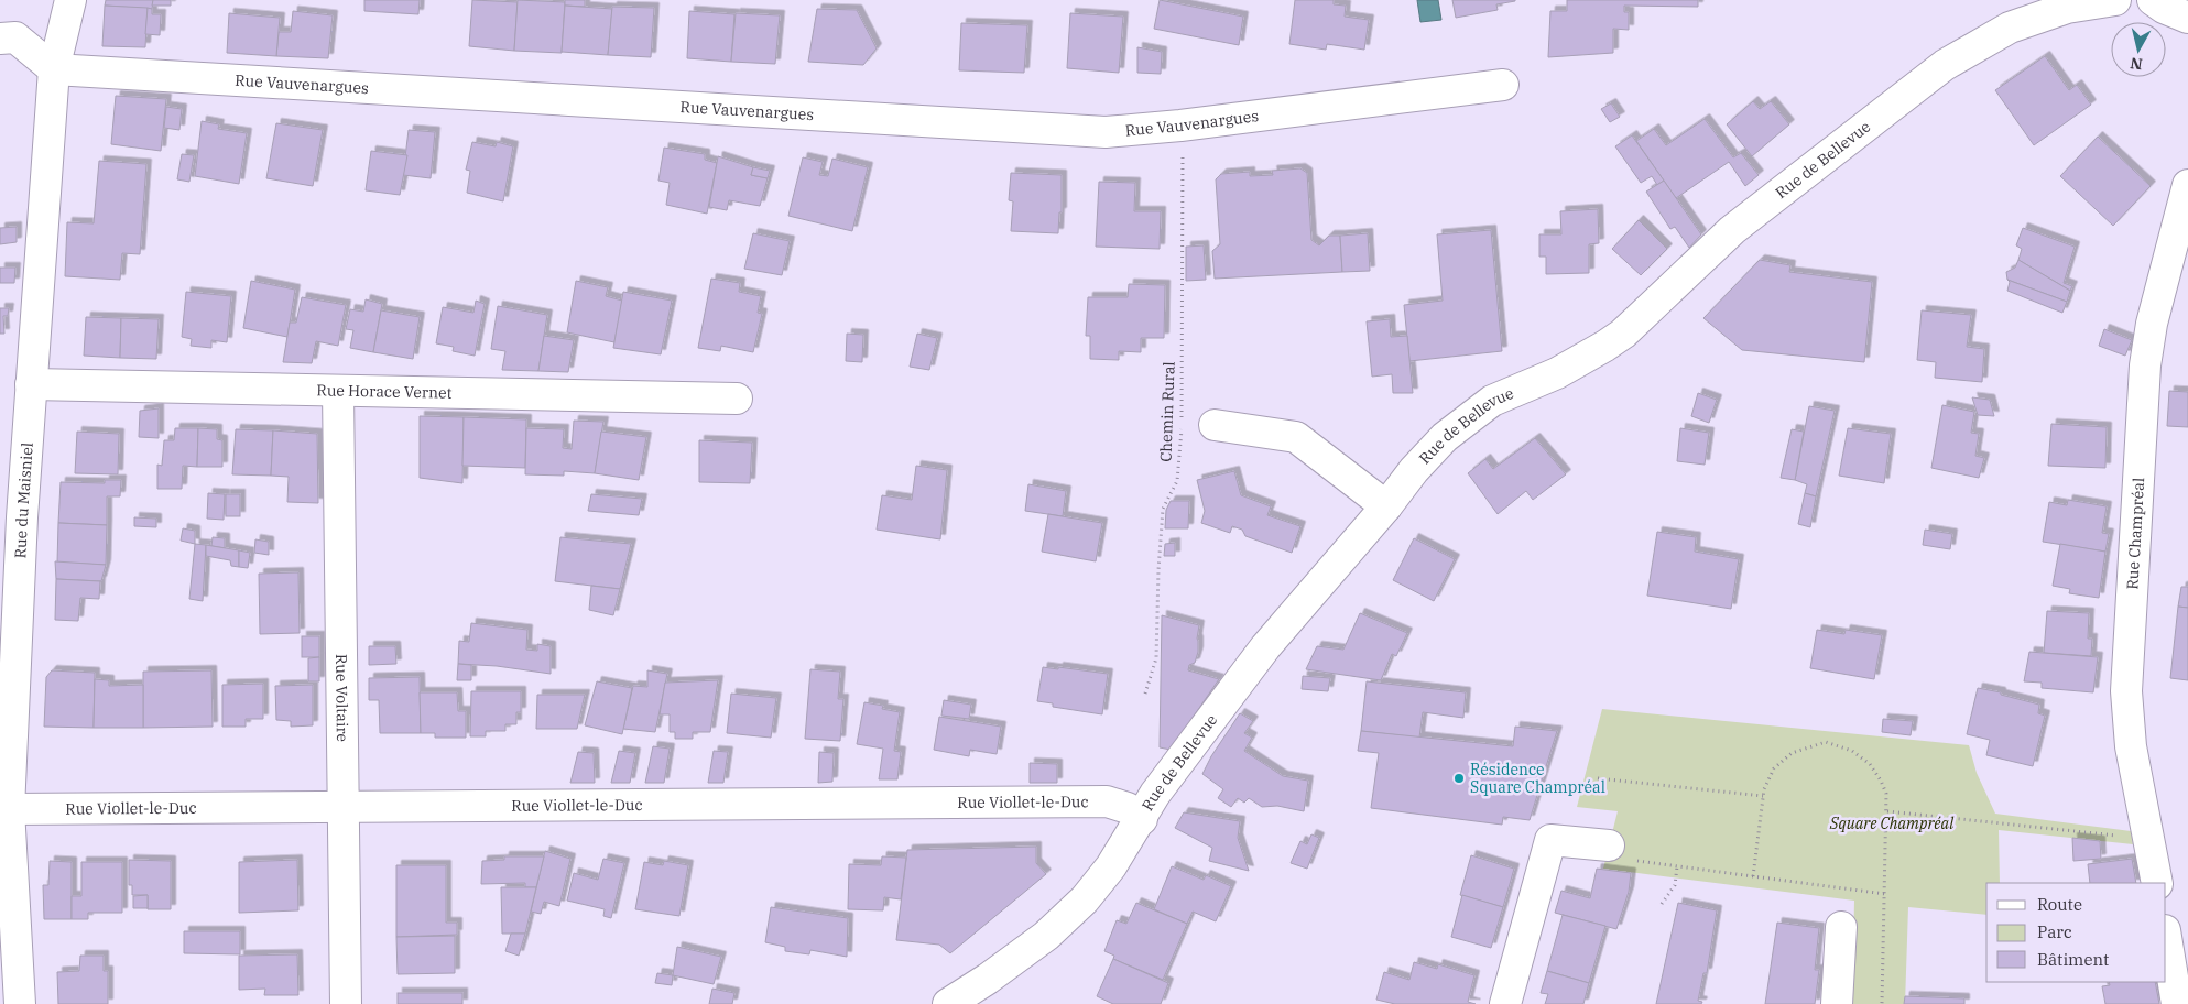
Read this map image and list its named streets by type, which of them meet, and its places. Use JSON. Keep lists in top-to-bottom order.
{
  "streets": {
    "street": [
      "Rue Vauvenargues",
      "Rue de Bellevue",
      "Rue Horace Vernet",
      "Rue du Maisniel",
      "Rue Champréal",
      "Rue Voltaire",
      "Rue Viollet-le-Duc"
    ],
    "path": ["Chemin Rural"]
  },
  "crossings": [
    ["Rue Vauvenargues", "Chemin Rural"],
    ["Rue Vauvenargues", "Rue du Maisniel"],
    ["Rue de Bellevue", "Rue Viollet-le-Duc"],
    ["Rue Horace Vernet", "Rue du Maisniel"],
    ["Rue Horace Vernet", "Rue Voltaire"],
    ["Rue du Maisniel", "Rue Viollet-le-Duc"],
    ["Rue Voltaire", "Rue Viollet-le-Duc"]
  ],
  "parks": ["Square Champréal"],
  "places": ["Résidence Square Champréal"],
  "legend": ["Route", "Parc", "Bâtiment"],
  "north": "bottom"
}
